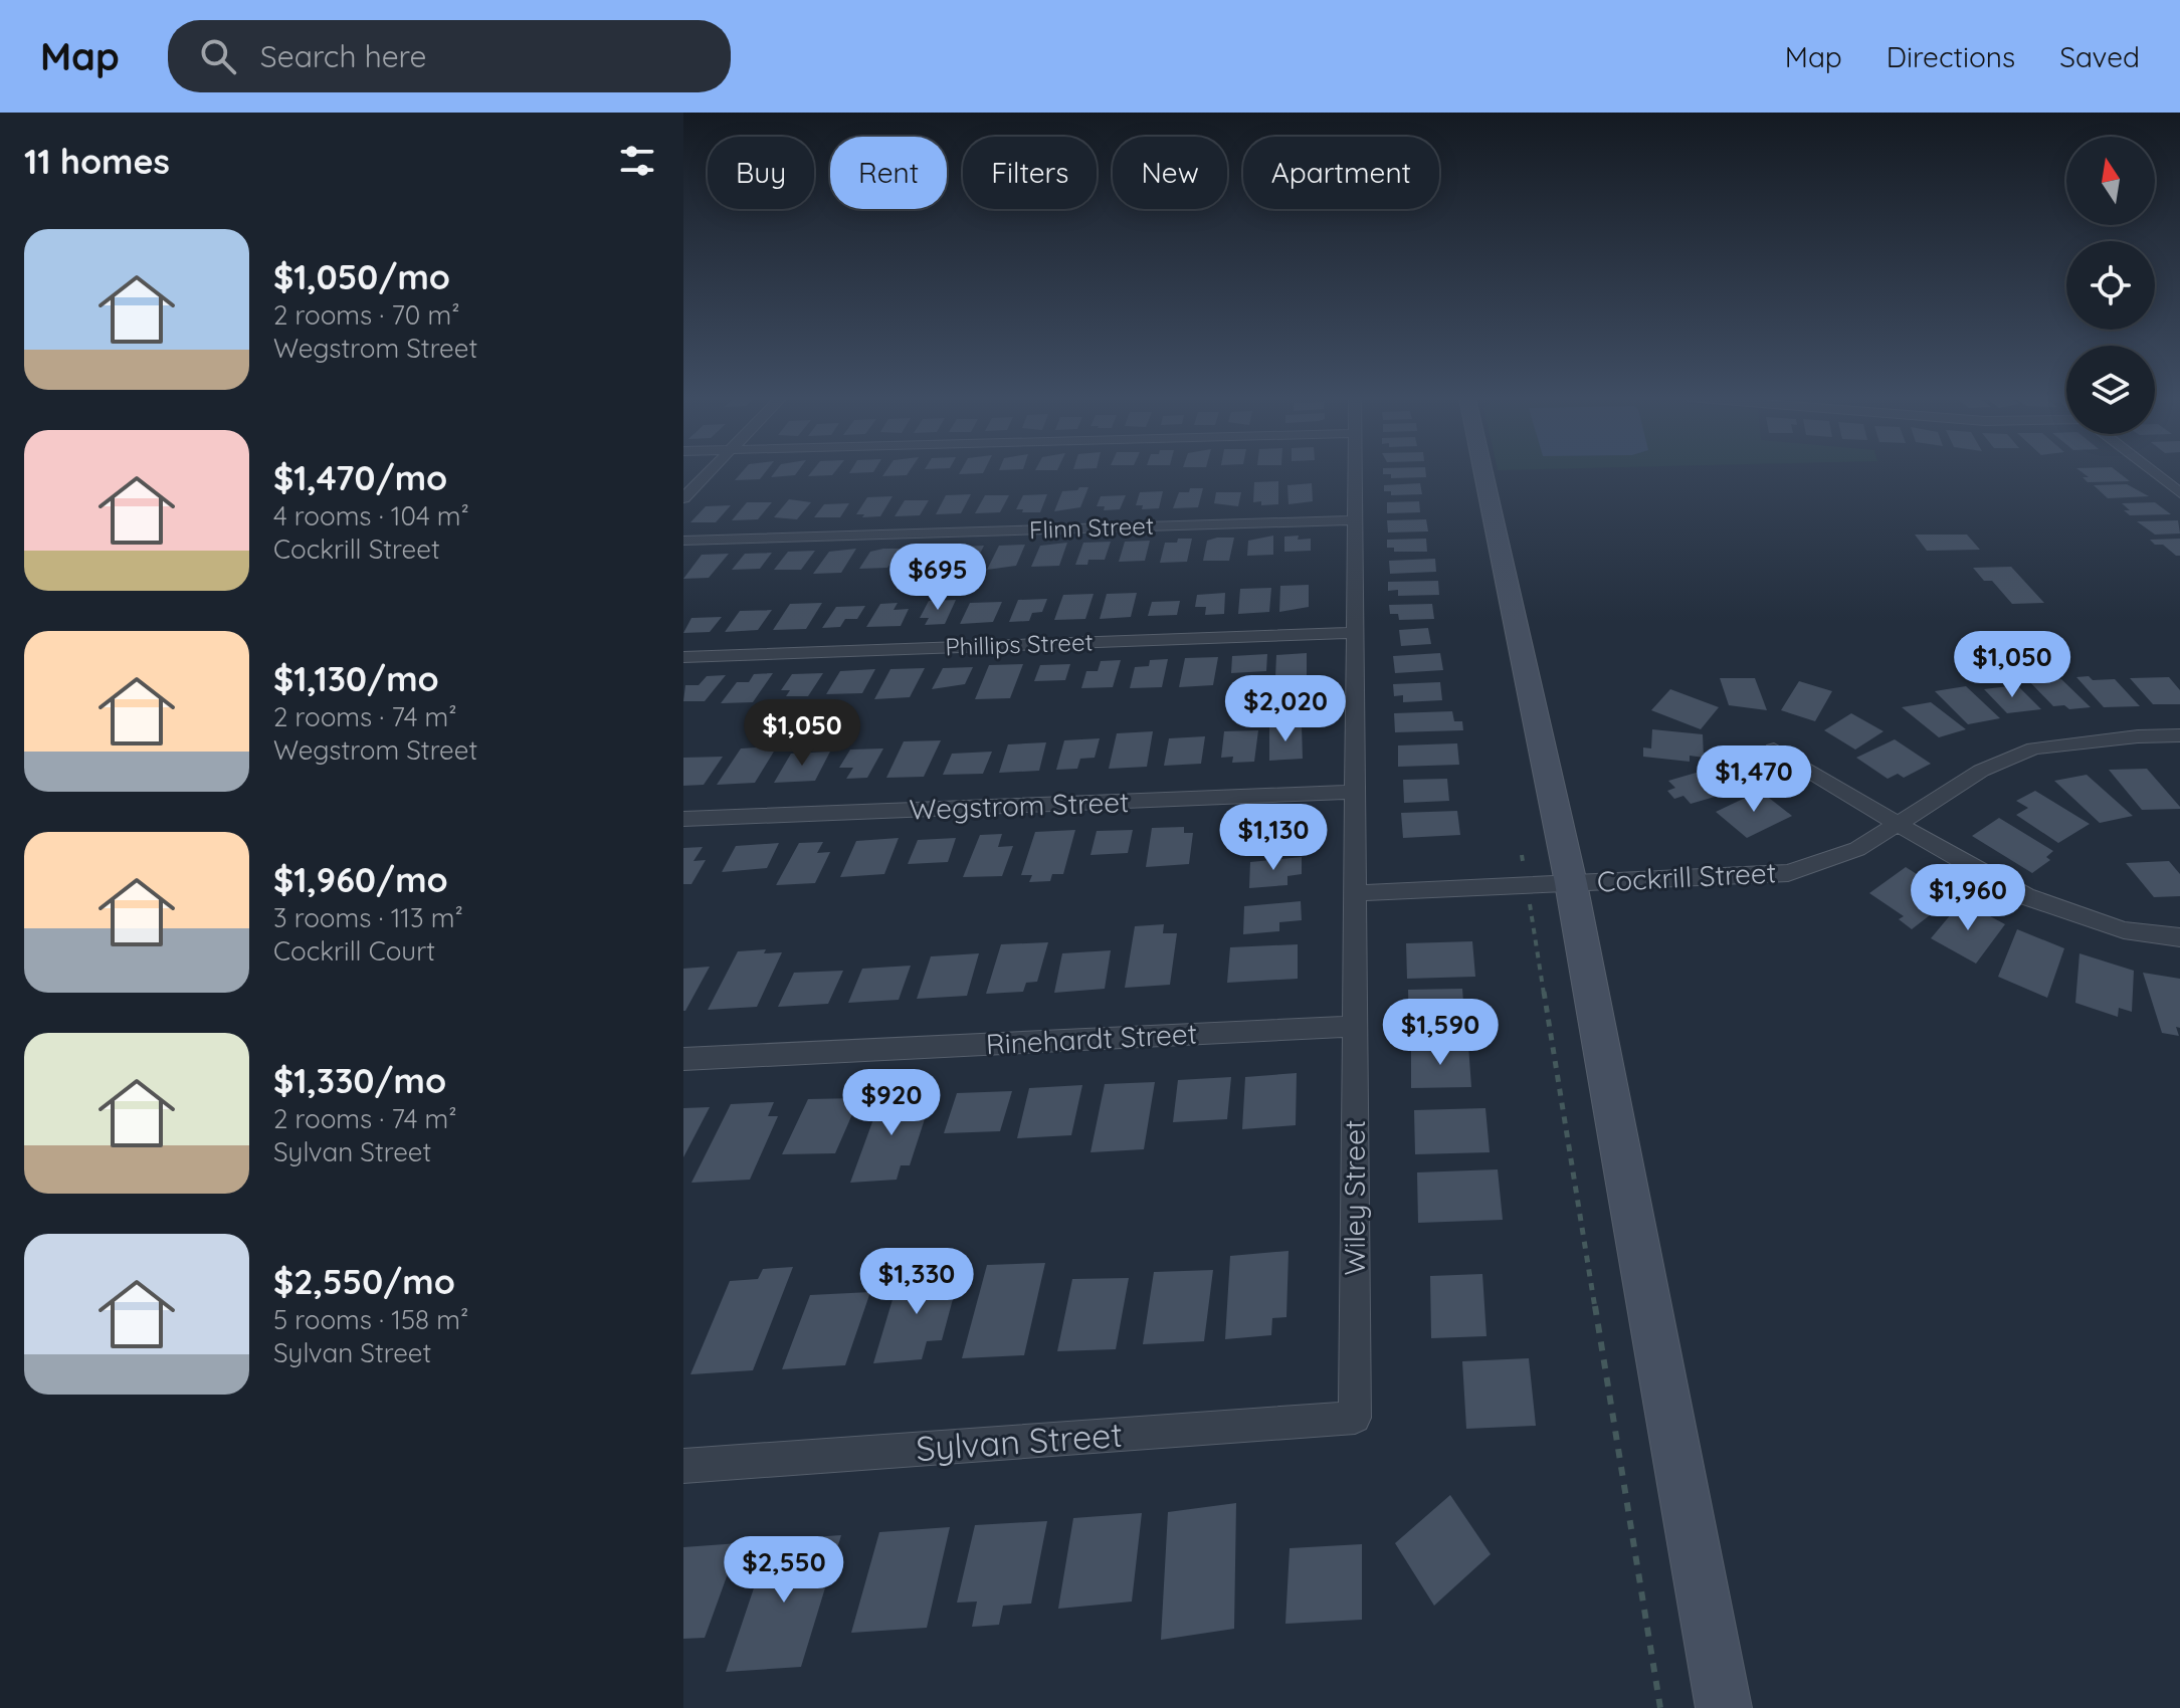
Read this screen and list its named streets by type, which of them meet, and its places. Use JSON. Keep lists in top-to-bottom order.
{
  "streets": {
    "street": [
      "Flinn Street",
      "Phillips Street",
      "Wegstrom Street",
      "Cockrill Street",
      "Rinehardt Street",
      "Wiley Street",
      "Sylvan Street"
    ]
  },
  "crossings": [
    ["Flinn Street", "Wiley Street"],
    ["Phillips Street", "Wiley Street"],
    ["Wegstrom Street", "Wiley Street"],
    ["Cockrill Street", "Wiley Street"],
    ["Rinehardt Street", "Wiley Street"],
    ["Wiley Street", "Sylvan Street"]
  ],
  "north": "top",
  "page": {
    "header": "Map",
    "search": "Search here",
    "nav": ["Map", "Directions", "Saved"],
    "heading": "11 homes",
    "chip": [
      "Buy",
      "Rent",
      "Filters",
      "New",
      "Apartment"
    ],
    "list": [
      {
        "name": "$1,050/mo",
        "note": "2 rooms · 70 m² · Wegstrom Street"
      },
      {
        "name": "$1,470/mo",
        "note": "4 rooms · 104 m² · Cockrill Street"
      },
      {
        "name": "$1,130/mo",
        "note": "2 rooms · 74 m² · Wegstrom Street"
      },
      {
        "name": "$1,960/mo",
        "note": "3 rooms · 113 m² · Cockrill Court"
      },
      {
        "name": "$1,330/mo",
        "note": "2 rooms · 74 m² · Sylvan Street"
      },
      {
        "name": "$2,550/mo",
        "note": "5 rooms · 158 m² · Sylvan Street"
      }
    ],
    "price": [
      "$695",
      "$1,050",
      "$2,020",
      "$1,050",
      "$1,470",
      "$1,130",
      "$1,960",
      "$1,590",
      "$920",
      "$1,330",
      "$2,550"
    ]
  }
}
